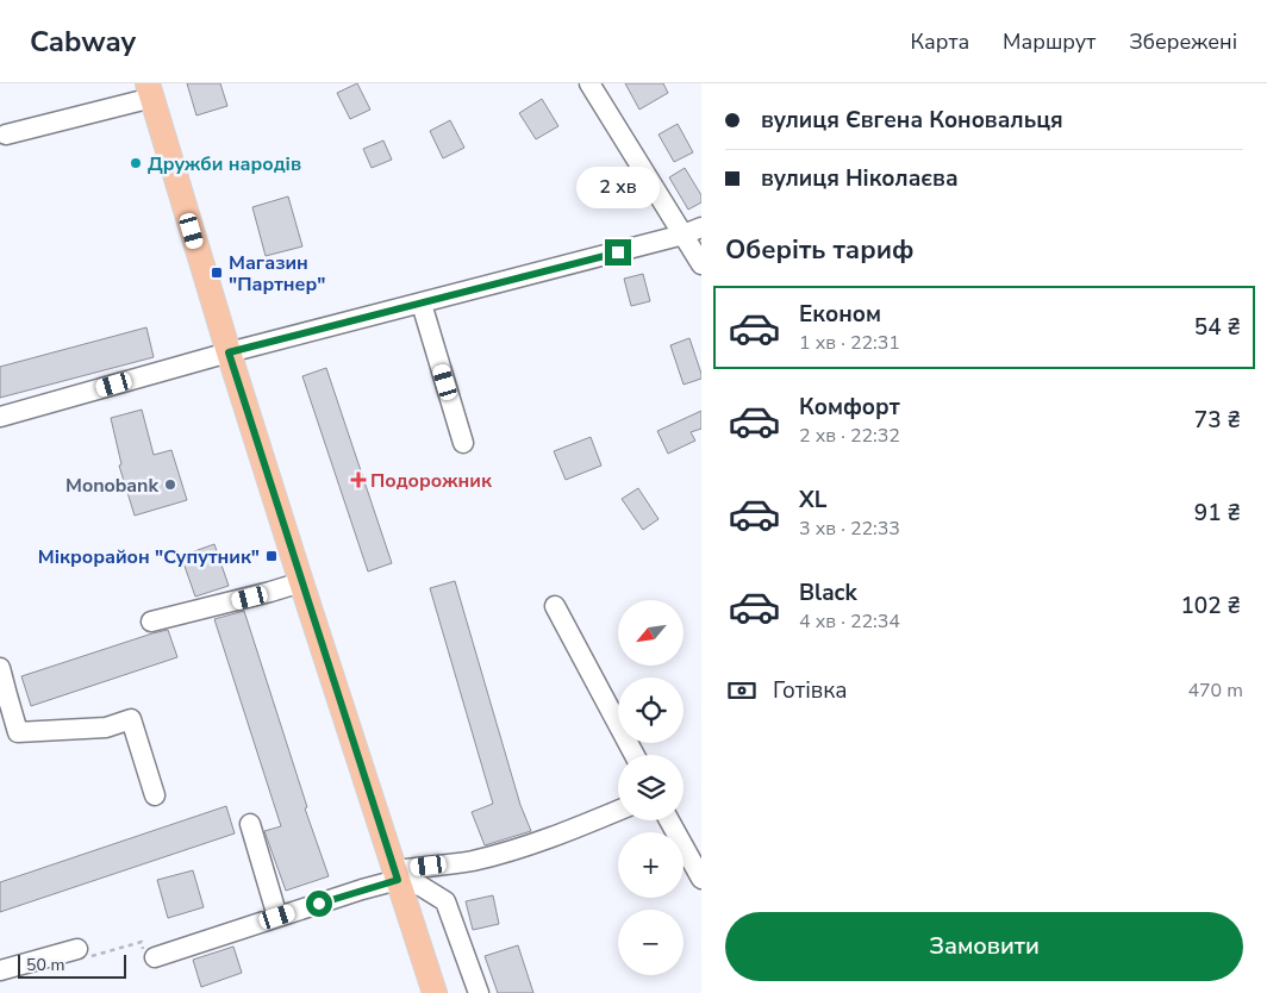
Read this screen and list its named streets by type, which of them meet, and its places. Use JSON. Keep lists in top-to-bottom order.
{
  "places": {
    "other": ["Дружби народів", "Monobank"],
    "transit": ["Магазин \"Партнер\"", "Мікрорайон \"Супутник\""],
    "health": ["Подорожник"]
  },
  "scale_bar": "50 m",
  "north": "bottom left",
  "page": {
    "header": "Cabway",
    "nav": ["Карта", "Маршрут", "Збережені"],
    "banner": ["вулиця Євгена Коновальця", "вулиця Ніколаєва"],
    "bubble": "2 хв",
    "heading": "Оберіть тариф",
    "list": [
      {
        "name": "Економ",
        "note": "1 хв · 22:31",
        "value": "54 ₴"
      },
      {
        "name": "Комфорт",
        "note": "2 хв · 22:32",
        "value": "73 ₴"
      },
      {
        "name": "XL",
        "note": "3 хв · 22:33",
        "value": "91 ₴"
      },
      {
        "name": "Black",
        "note": "4 хв · 22:34",
        "value": "102 ₴"
      }
    ],
    "map_buttons": ["+", "−"],
    "pay": ["Готівка", "470 m"],
    "buttons": "Замовити",
    "scale": "50 m"
  }
}
